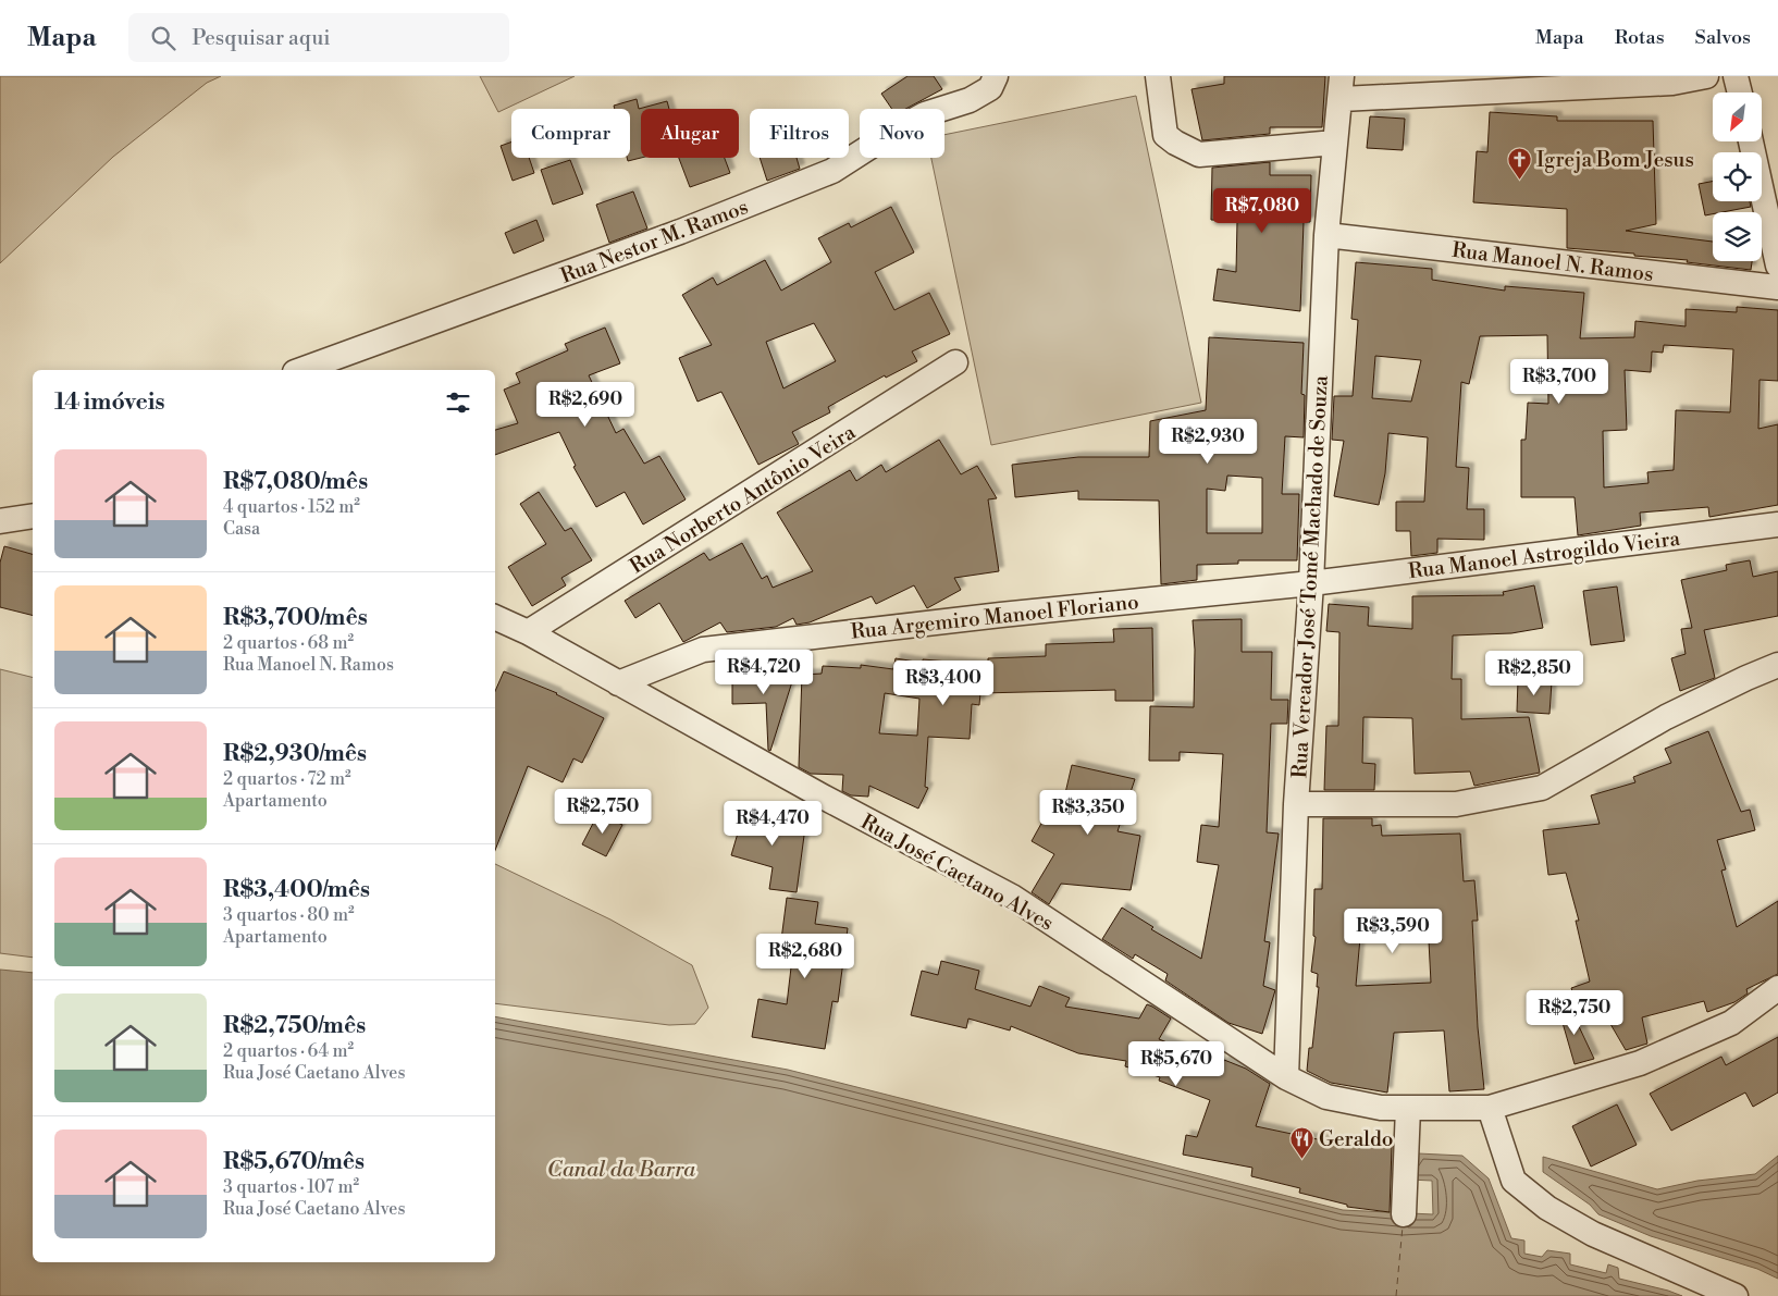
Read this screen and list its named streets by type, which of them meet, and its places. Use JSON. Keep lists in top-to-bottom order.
{
  "streets": {
    "street": [
      "Rua Nestor M. Ramos",
      "Rua Manoel N. Ramos",
      "Rua Norberto Antônio Veira",
      "Rua Manoel Astrogildo Vieira",
      "Rua Vereador José Tomé Machado de Souza",
      "Rua Argemiro Manoel Floriano",
      "Rua José Caetano Alves"
    ]
  },
  "crossings": [
    ["Rua Manoel N. Ramos", "Rua Vereador José Tomé Machado de Souza"],
    ["Rua Norberto Antônio Veira", "Rua José Caetano Alves"],
    ["Rua Manoel Astrogildo Vieira", "Rua Vereador José Tomé Machado de Souza"],
    ["Rua Manoel Astrogildo Vieira", "Rua Argemiro Manoel Floriano"],
    ["Rua Vereador José Tomé Machado de Souza", "Rua Argemiro Manoel Floriano"],
    ["Rua Vereador José Tomé Machado de Souza", "Rua José Caetano Alves"],
    ["Rua Argemiro Manoel Floriano", "Rua José Caetano Alves"]
  ],
  "water": ["Canal da Barra"],
  "places": {
    "church": ["Igreja Bom Jesus"],
    "restaurant": ["Geraldo"]
  },
  "north": "bottom left",
  "page": {
    "header": "Mapa",
    "search": "Pesquisar aqui",
    "nav": ["Mapa", "Rotas", "Salvos"],
    "chip": [
      "Comprar",
      "Alugar",
      "Filtros",
      "Novo"
    ],
    "price": [
      "R$7,080",
      "R$3,700",
      "R$2,690",
      "R$2,930",
      "R$4,720",
      "R$2,850",
      "R$3,400",
      "R$2,750",
      "R$3,350",
      "R$4,470",
      "R$3,590",
      "R$2,680",
      "R$2,750",
      "R$5,670"
    ],
    "heading": "14 imóveis",
    "list": [
      {
        "name": "R$7,080/mês",
        "note": "4 quartos · 152 m² · Casa"
      },
      {
        "name": "R$3,700/mês",
        "note": "2 quartos · 68 m² · Rua Manoel N. Ramos"
      },
      {
        "name": "R$2,930/mês",
        "note": "2 quartos · 72 m² · Apartamento"
      },
      {
        "name": "R$3,400/mês",
        "note": "3 quartos · 80 m² · Apartamento"
      },
      {
        "name": "R$2,750/mês",
        "note": "2 quartos · 64 m² · Rua José Caetano Alves"
      },
      {
        "name": "R$5,670/mês",
        "note": "3 quartos · 107 m² · Rua José Caetano Alves"
      }
    ]
  }
}
